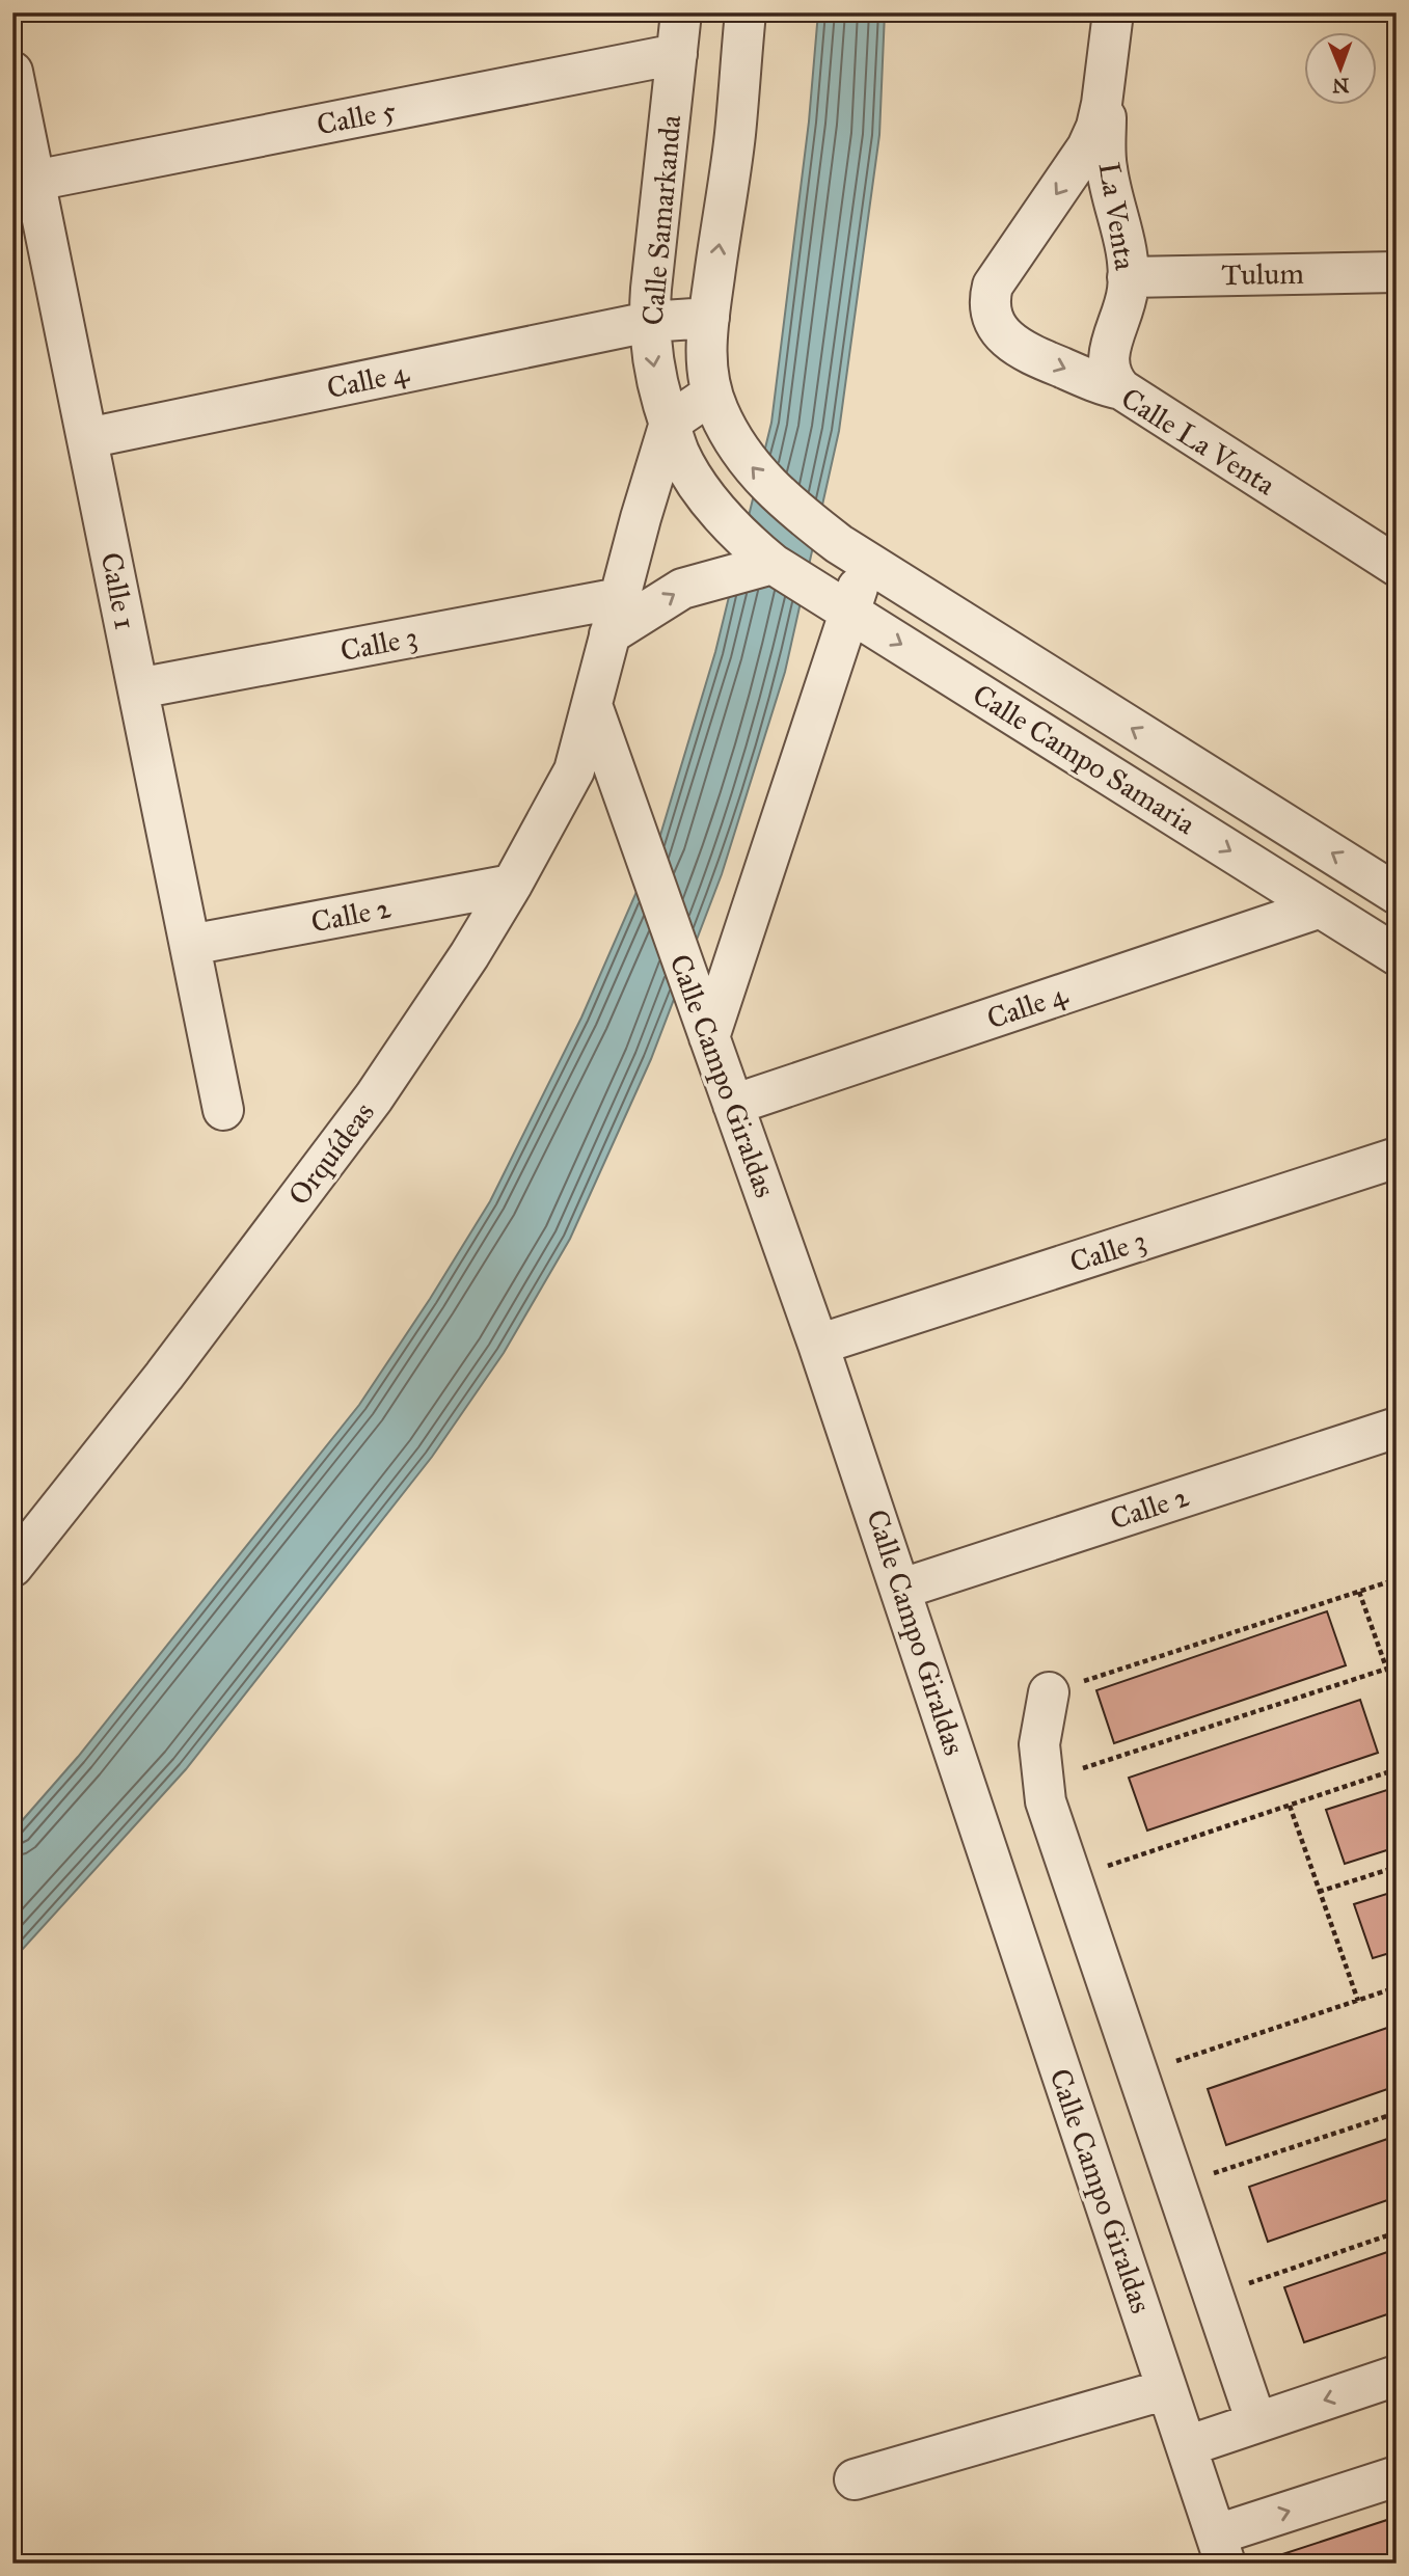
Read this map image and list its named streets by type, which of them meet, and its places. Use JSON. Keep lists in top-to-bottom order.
{
  "streets": {
    "street": [
      "Calle 5",
      "La Venta",
      "Calle Samarkanda",
      "Tulum",
      "Calle 4",
      "Calle La Venta",
      "Calle 1",
      "Calle 3",
      "Calle Campo Samaria",
      "Calle 2",
      "Calle Campo Giraldas",
      "Orquídeas"
    ]
  },
  "crossings": [
    ["Calle 5", "Calle Samarkanda"],
    ["Calle 5", "Calle 1"],
    ["La Venta", "Tulum"],
    ["La Venta", "Calle La Venta"],
    ["Calle Samarkanda", "Calle 4"],
    ["Calle Samarkanda", "Calle Campo Samaria"],
    ["Calle Samarkanda", "Orquídeas"],
    ["Calle 4", "Calle 1"],
    ["Calle 4", "Calle Campo Samaria"],
    ["Calle 4", "Calle Campo Giraldas"],
    ["Calle 1", "Calle 3"],
    ["Calle 1", "Calle 2"],
    ["Calle 3", "Calle Campo Giraldas"],
    ["Calle 3", "Orquídeas"],
    ["Calle 2", "Calle Campo Giraldas"],
    ["Calle 2", "Orquídeas"],
    ["Calle Campo Giraldas", "Orquídeas"]
  ],
  "north": "bottom"
}
